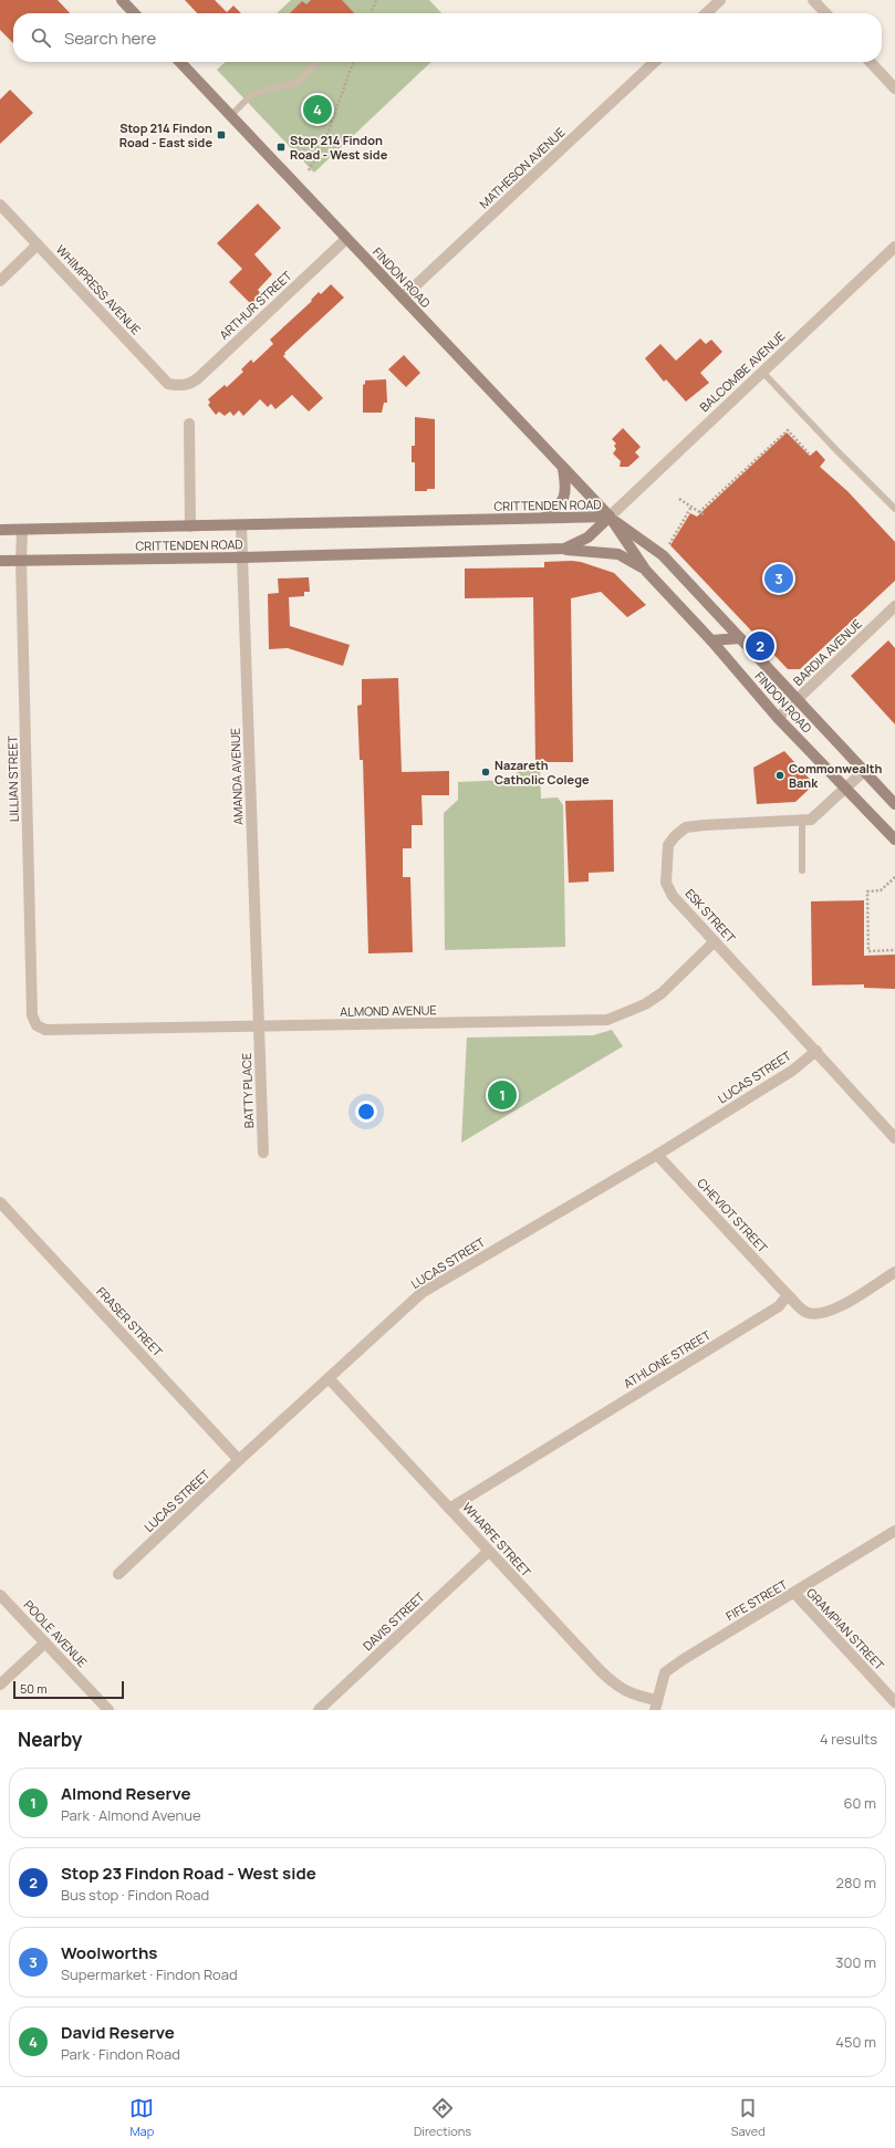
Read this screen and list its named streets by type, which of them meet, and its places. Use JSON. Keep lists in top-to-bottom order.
{
  "streets": {
    "main road": ["FINDON ROAD", "CRITTENDEN ROAD"],
    "street": [
      "MATHESON AVENUE",
      "WHIMPRESS AVENUE",
      "ARTHUR STREET",
      "BALCOMBE AVENUE",
      "BARDIA AVENUE",
      "AMANDA AVENUE",
      "LILLIAN STREET",
      "ESK STREET",
      "ALMOND AVENUE",
      "LUCAS STREET",
      "BATTY PLACE",
      "CHEVIOT STREET",
      "FRASER STREET",
      "ATHLONE STREET",
      "WHARFE STREET",
      "FIFE STREET",
      "DAVIS STREET",
      "GRAMPIAN STREET",
      "POOLE AVENUE"
    ]
  },
  "crossings": [
    ["MATHESON AVENUE", "FINDON ROAD"],
    ["FINDON ROAD", "ARTHUR STREET"],
    ["FINDON ROAD", "BALCOMBE AVENUE"],
    ["FINDON ROAD", "CRITTENDEN ROAD"],
    ["FINDON ROAD", "BARDIA AVENUE"],
    ["FINDON ROAD", "ESK STREET"],
    ["WHIMPRESS AVENUE", "ARTHUR STREET"],
    ["BALCOMBE AVENUE", "CRITTENDEN ROAD"],
    ["CRITTENDEN ROAD", "AMANDA AVENUE"],
    ["CRITTENDEN ROAD", "LILLIAN STREET"],
    ["AMANDA AVENUE", "ALMOND AVENUE"],
    ["AMANDA AVENUE", "BATTY PLACE"],
    ["LILLIAN STREET", "ALMOND AVENUE"],
    ["ESK STREET", "ALMOND AVENUE"],
    ["ESK STREET", "LUCAS STREET"],
    ["ALMOND AVENUE", "BATTY PLACE"],
    ["LUCAS STREET", "CHEVIOT STREET"],
    ["LUCAS STREET", "FRASER STREET"],
    ["LUCAS STREET", "WHARFE STREET"],
    ["CHEVIOT STREET", "ATHLONE STREET"],
    ["ATHLONE STREET", "WHARFE STREET"],
    ["WHARFE STREET", "FIFE STREET"],
    ["WHARFE STREET", "DAVIS STREET"],
    ["FIFE STREET", "GRAMPIAN STREET"]
  ],
  "places": {
    "transit": ["Stop 214 Findon Road - East side", "Stop 214 Findon Road - West side"],
    "other": ["Nazareth Catholic Colege", "Commonwealth Bank"]
  },
  "scale_bar": "50 m",
  "page": {
    "search": "Search here",
    "pins": [
      "4",
      "3",
      "2",
      "1"
    ],
    "scale": "50 m",
    "heading": ["Nearby", "4 results"],
    "list": [
      {
        "mark": "1",
        "name": "Almond Reserve",
        "note": "Park · Almond Avenue",
        "value": "60 m"
      },
      {
        "mark": "2",
        "name": "Stop 23 Findon Road - West side",
        "note": "Bus stop · Findon Road",
        "value": "280 m"
      },
      {
        "mark": "3",
        "name": "Woolworths",
        "note": "Supermarket · Findon Road",
        "value": "300 m"
      },
      {
        "mark": "4",
        "name": "David Reserve",
        "note": "Park · Findon Road",
        "value": "450 m"
      }
    ],
    "nav": ["Map", "Directions", "Saved"]
  }
}
